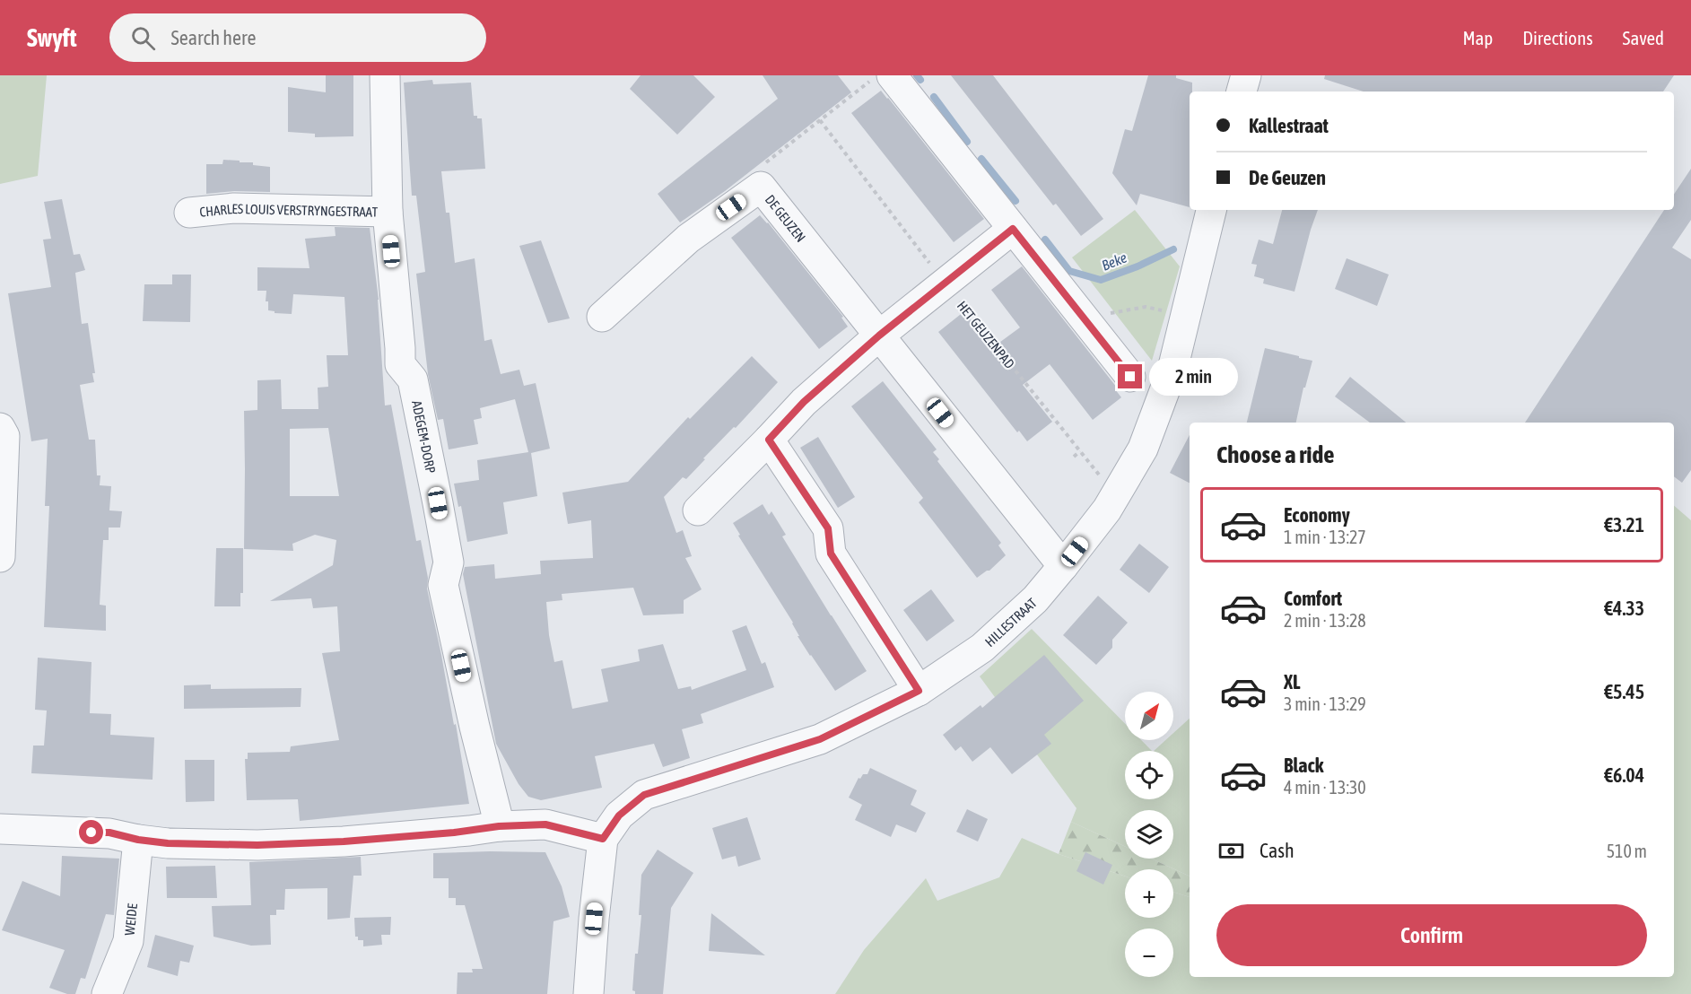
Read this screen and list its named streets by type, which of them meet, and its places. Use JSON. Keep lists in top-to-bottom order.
{
  "streets": {
    "street": [
      "CHARLES LOUIS VERSTRYNGESTRAAT",
      "DE GEUZEN",
      "ADEGEM-DORP",
      "HILLESTRAAT",
      "WEIDE"
    ],
    "path": ["HET GEUZENPAD"]
  },
  "crossings": [
    ["CHARLES LOUIS VERSTRYNGESTRAAT", "ADEGEM-DORP"],
    ["DE GEUZEN", "HILLESTRAAT"],
    ["HET GEUZENPAD", "HILLESTRAAT"]
  ],
  "water": ["Beke"],
  "north": "top right",
  "page": {
    "header": "Swyft",
    "search": "Search here",
    "nav": ["Map", "Directions", "Saved"],
    "banner": ["Kallestraat", "De Geuzen"],
    "bubble": "2 min",
    "heading": "Choose a ride",
    "list": [
      {
        "name": "Economy",
        "note": "1 min · 13:27",
        "value": "€3.21"
      },
      {
        "name": "Comfort",
        "note": "2 min · 13:28",
        "value": "€4.33"
      },
      {
        "name": "XL",
        "note": "3 min · 13:29",
        "value": "€5.45"
      },
      {
        "name": "Black",
        "note": "4 min · 13:30",
        "value": "€6.04"
      }
    ],
    "map_buttons": ["+", "−"],
    "pay": ["Cash", "510 m"],
    "buttons": "Confirm"
  }
}
